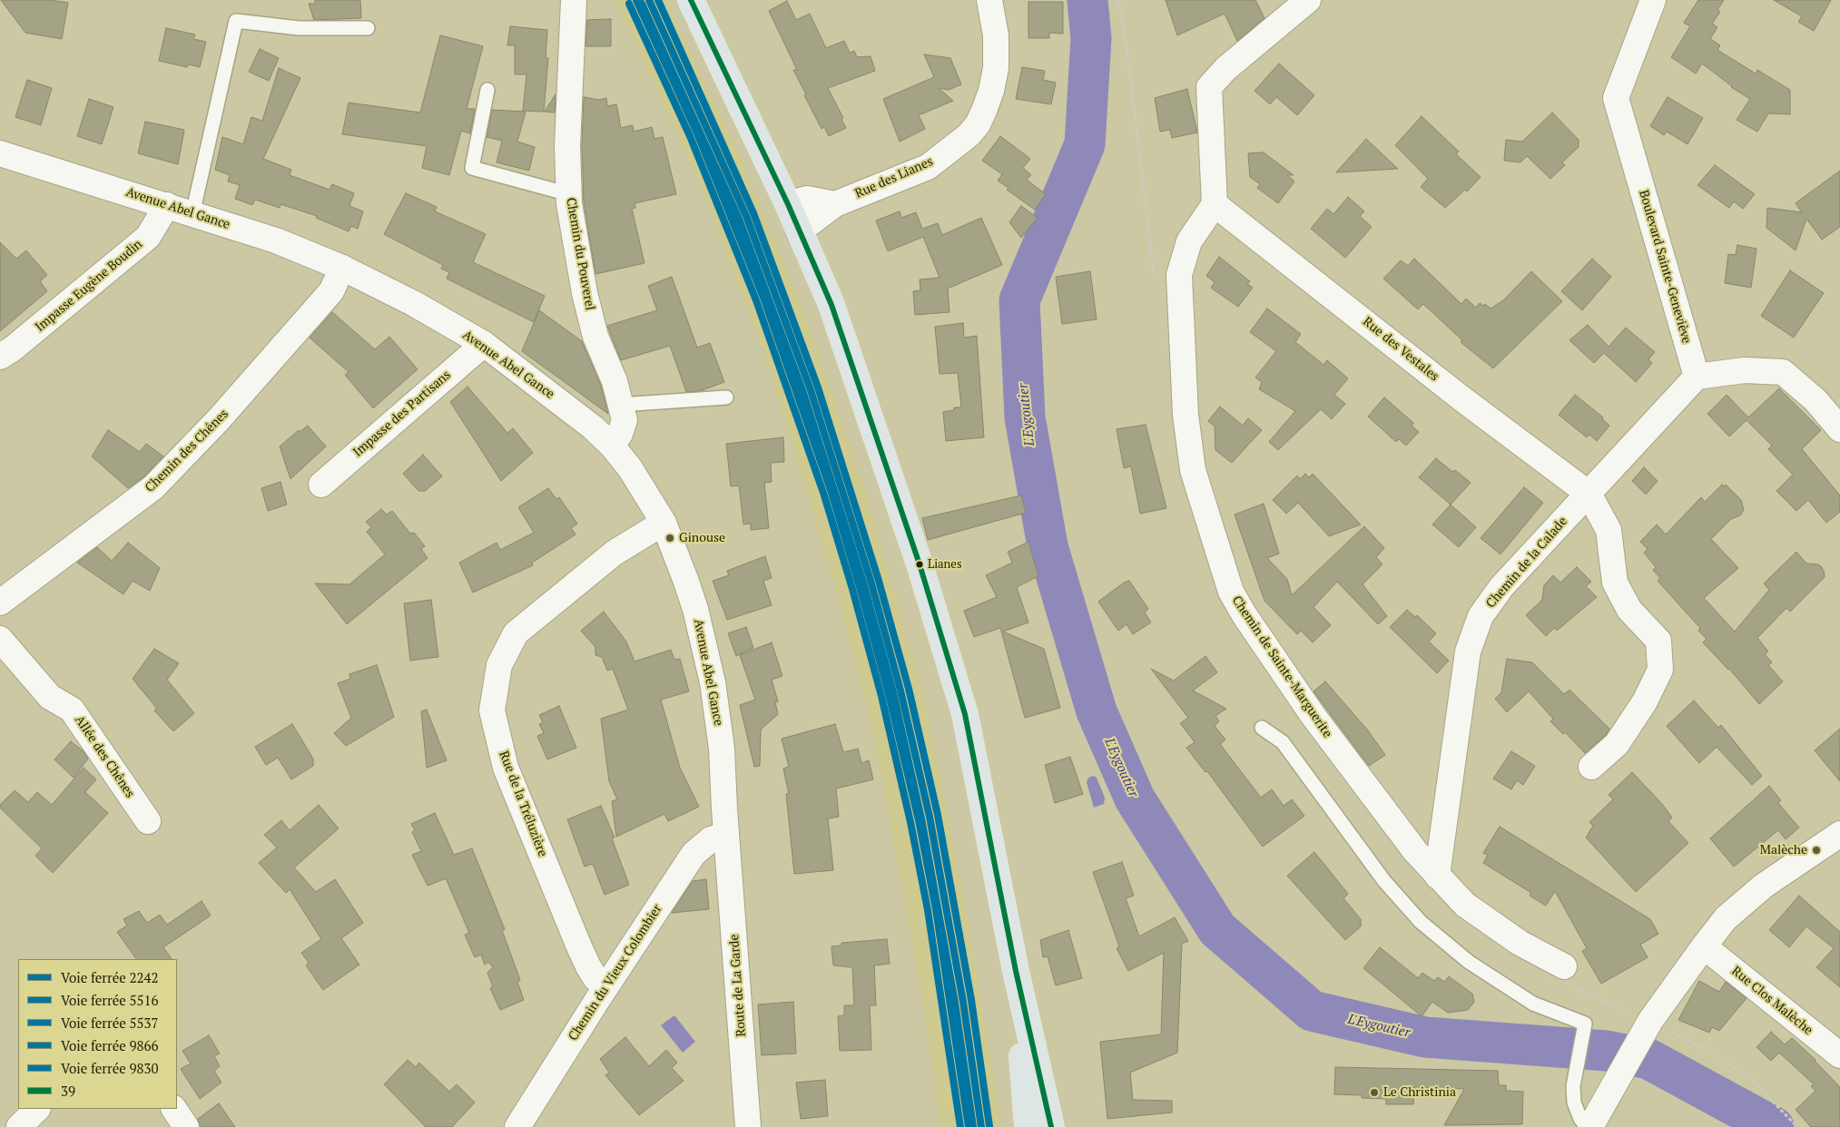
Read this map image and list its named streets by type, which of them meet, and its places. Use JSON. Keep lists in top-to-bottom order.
{
  "streets": {
    "street": [
      "Rue des Lianes",
      "Avenue Abel Gance",
      "Chemin du Pouverel",
      "Boulevard Sainte-Geneviève",
      "Impasse Eugène Boudin",
      "Rue des Vestales",
      "Impasse des Partisans",
      "Chemin des Chênes",
      "Chemin de la Calade",
      "Chemin de Sainte-Marguerite",
      "Allée des Chênes",
      "Rue de la Tréluzière",
      "Chemin du Vieux Colombier",
      "Route de La Garde",
      "Rue Clos Malèche"
    ]
  },
  "crossings": [
    ["Avenue Abel Gance", "Chemin du Pouverel"],
    ["Avenue Abel Gance", "Impasse Eugène Boudin"],
    ["Avenue Abel Gance", "Impasse des Partisans"],
    ["Avenue Abel Gance", "Chemin des Chênes"],
    ["Avenue Abel Gance", "Rue de la Tréluzière"],
    ["Avenue Abel Gance", "Chemin du Vieux Colombier"],
    ["Avenue Abel Gance", "Route de La Garde"],
    ["Boulevard Sainte-Geneviève", "Chemin de la Calade"],
    ["Rue des Vestales", "Chemin de la Calade"],
    ["Rue des Vestales", "Chemin de Sainte-Marguerite"],
    ["Chemin de la Calade", "Chemin de Sainte-Marguerite"],
    ["Rue de la Tréluzière", "Chemin du Vieux Colombier"],
    ["Chemin du Vieux Colombier", "Route de La Garde"]
  ],
  "water": ["L'Eygoutier"],
  "places": [
    "Ginouse",
    "Lianes",
    "Malèche",
    "Le Christinia"
  ],
  "lines": [
    "rail line 2242",
    "rail line 5537",
    "rail line 9866",
    "transit line 39",
    "rail line 5516",
    "rail line 9830"
  ],
  "legend": [
    "Voie ferrée 2242",
    "Voie ferrée 5516",
    "Voie ferrée 5537",
    "Voie ferrée 9866",
    "Voie ferrée 9830",
    "39"
  ]
}
